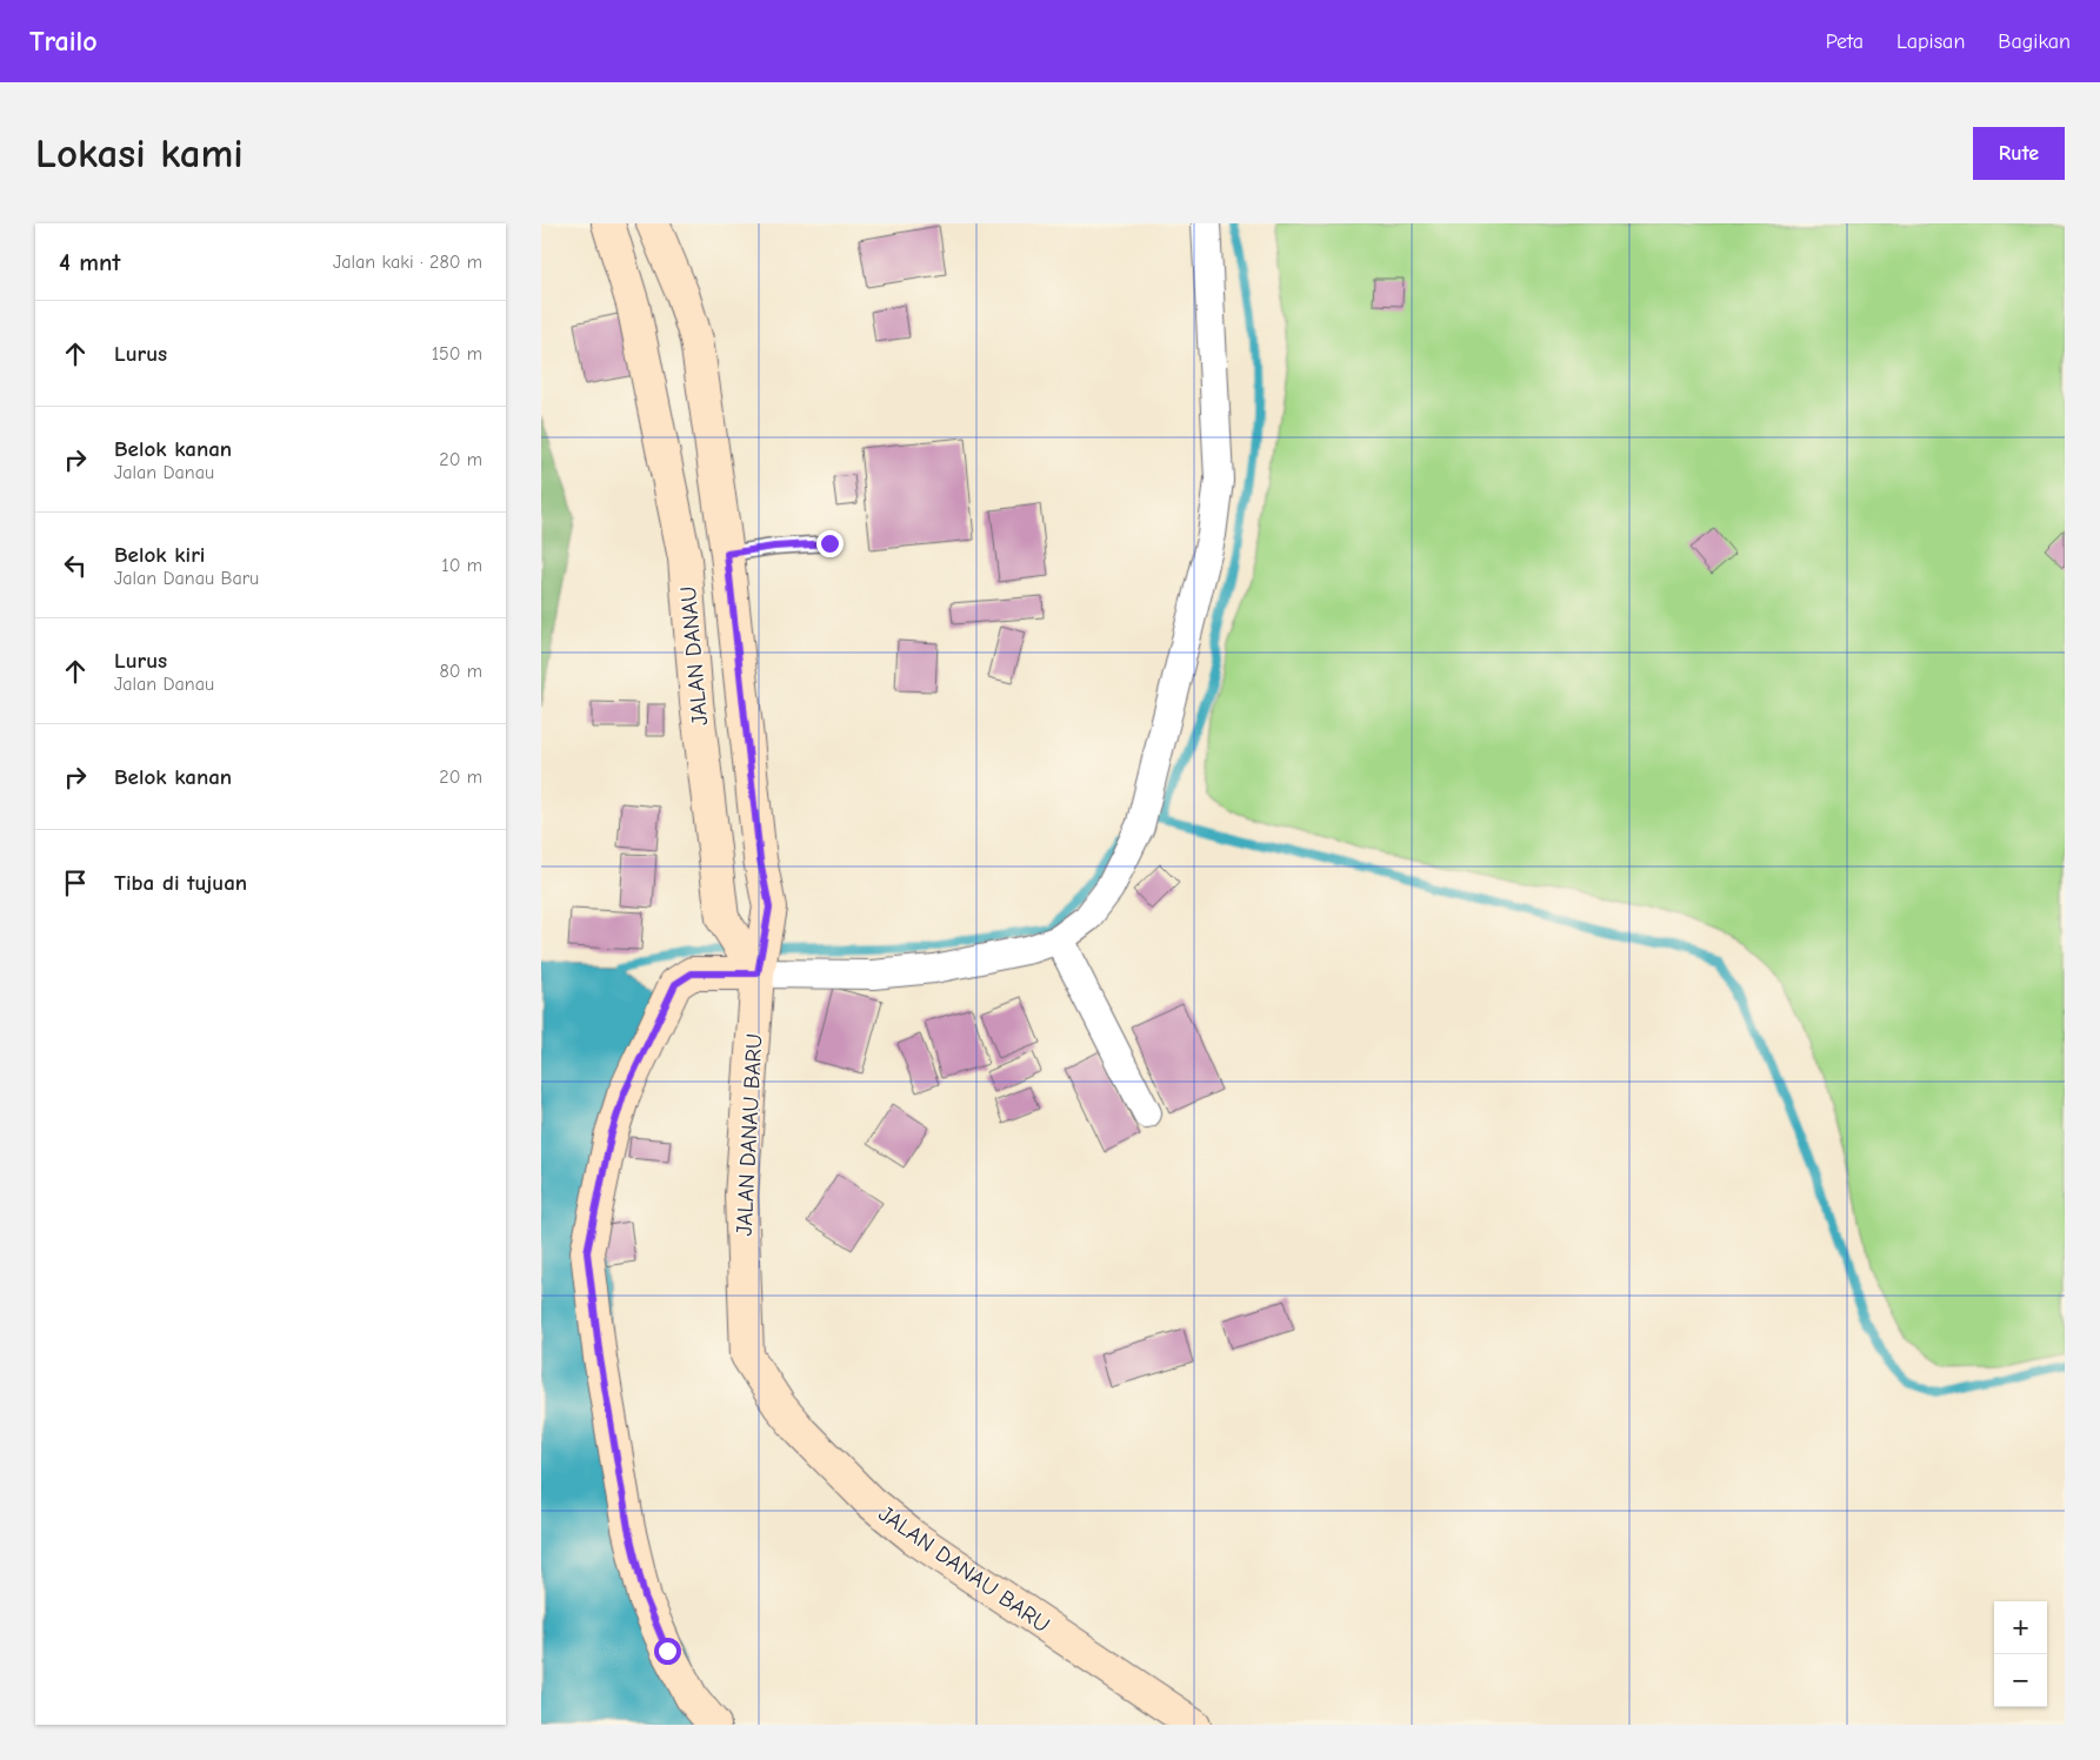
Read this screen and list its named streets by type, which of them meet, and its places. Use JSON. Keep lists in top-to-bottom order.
{
  "streets": {
    "street": ["JALAN DANAU", "JALAN DANAU BARU"]
  },
  "crossings": [
    ["JALAN DANAU", "JALAN DANAU BARU"]
  ],
  "page": {
    "header": "Trailo",
    "nav": ["Peta", "Lapisan", "Bagikan"],
    "buttons": "Rute",
    "title": "Lokasi kami",
    "heading": ["4 mnt", "Jalan kaki · 280 m"],
    "list": [
      ["Lurus", "150 m"],
      ["Belok kanan", "Jalan Danau", "20 m"],
      ["Belok kiri", "Jalan Danau Baru", "10 m"],
      ["Lurus", "Jalan Danau", "80 m"],
      ["Belok kanan", "20 m"],
      "Tiba di tujuan"
    ],
    "map_buttons": ["+", "−"]
  }
}
